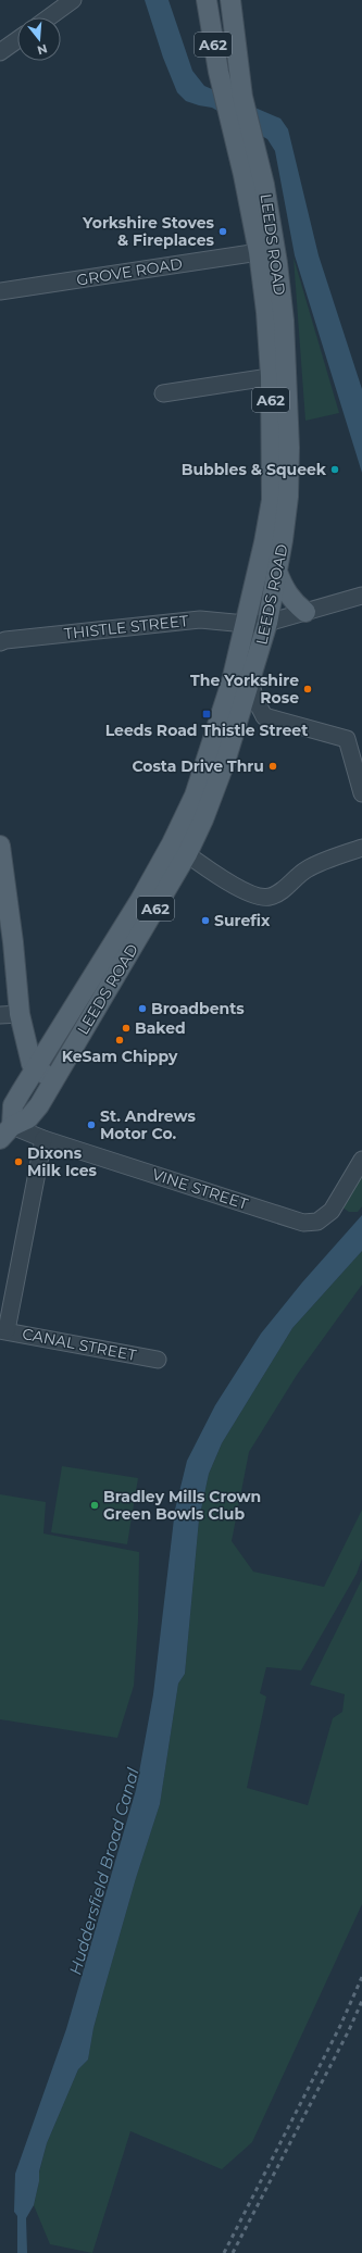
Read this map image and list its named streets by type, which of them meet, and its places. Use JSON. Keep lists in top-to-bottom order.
{
  "streets": {
    "main road": ["A62", "LEEDS ROAD"],
    "street": [
      "GROVE ROAD",
      "THISTLE STREET",
      "VINE STREET",
      "CANAL STREET"
    ]
  },
  "crossings": [
    ["LEEDS ROAD", "GROVE ROAD"],
    ["LEEDS ROAD", "THISTLE STREET"],
    ["LEEDS ROAD", "VINE STREET"]
  ],
  "water": ["Huddersfield Broad Canal"],
  "places": {
    "other": [
      "Yorkshire Stoves & Fireplaces",
      "Bubbles & Squeek",
      "The Yorkshire Rose",
      "Costa Drive Thru",
      "Surefix",
      "Broadbents",
      "Baked",
      "KeSam Chippy",
      "St. Andrews Motor Co.",
      "Dixons Milk Ices",
      "Bradley Mills Crown Green Bowls Club"
    ],
    "transit": ["Leeds Road Thistle Street"]
  },
  "north": "bottom"
}
